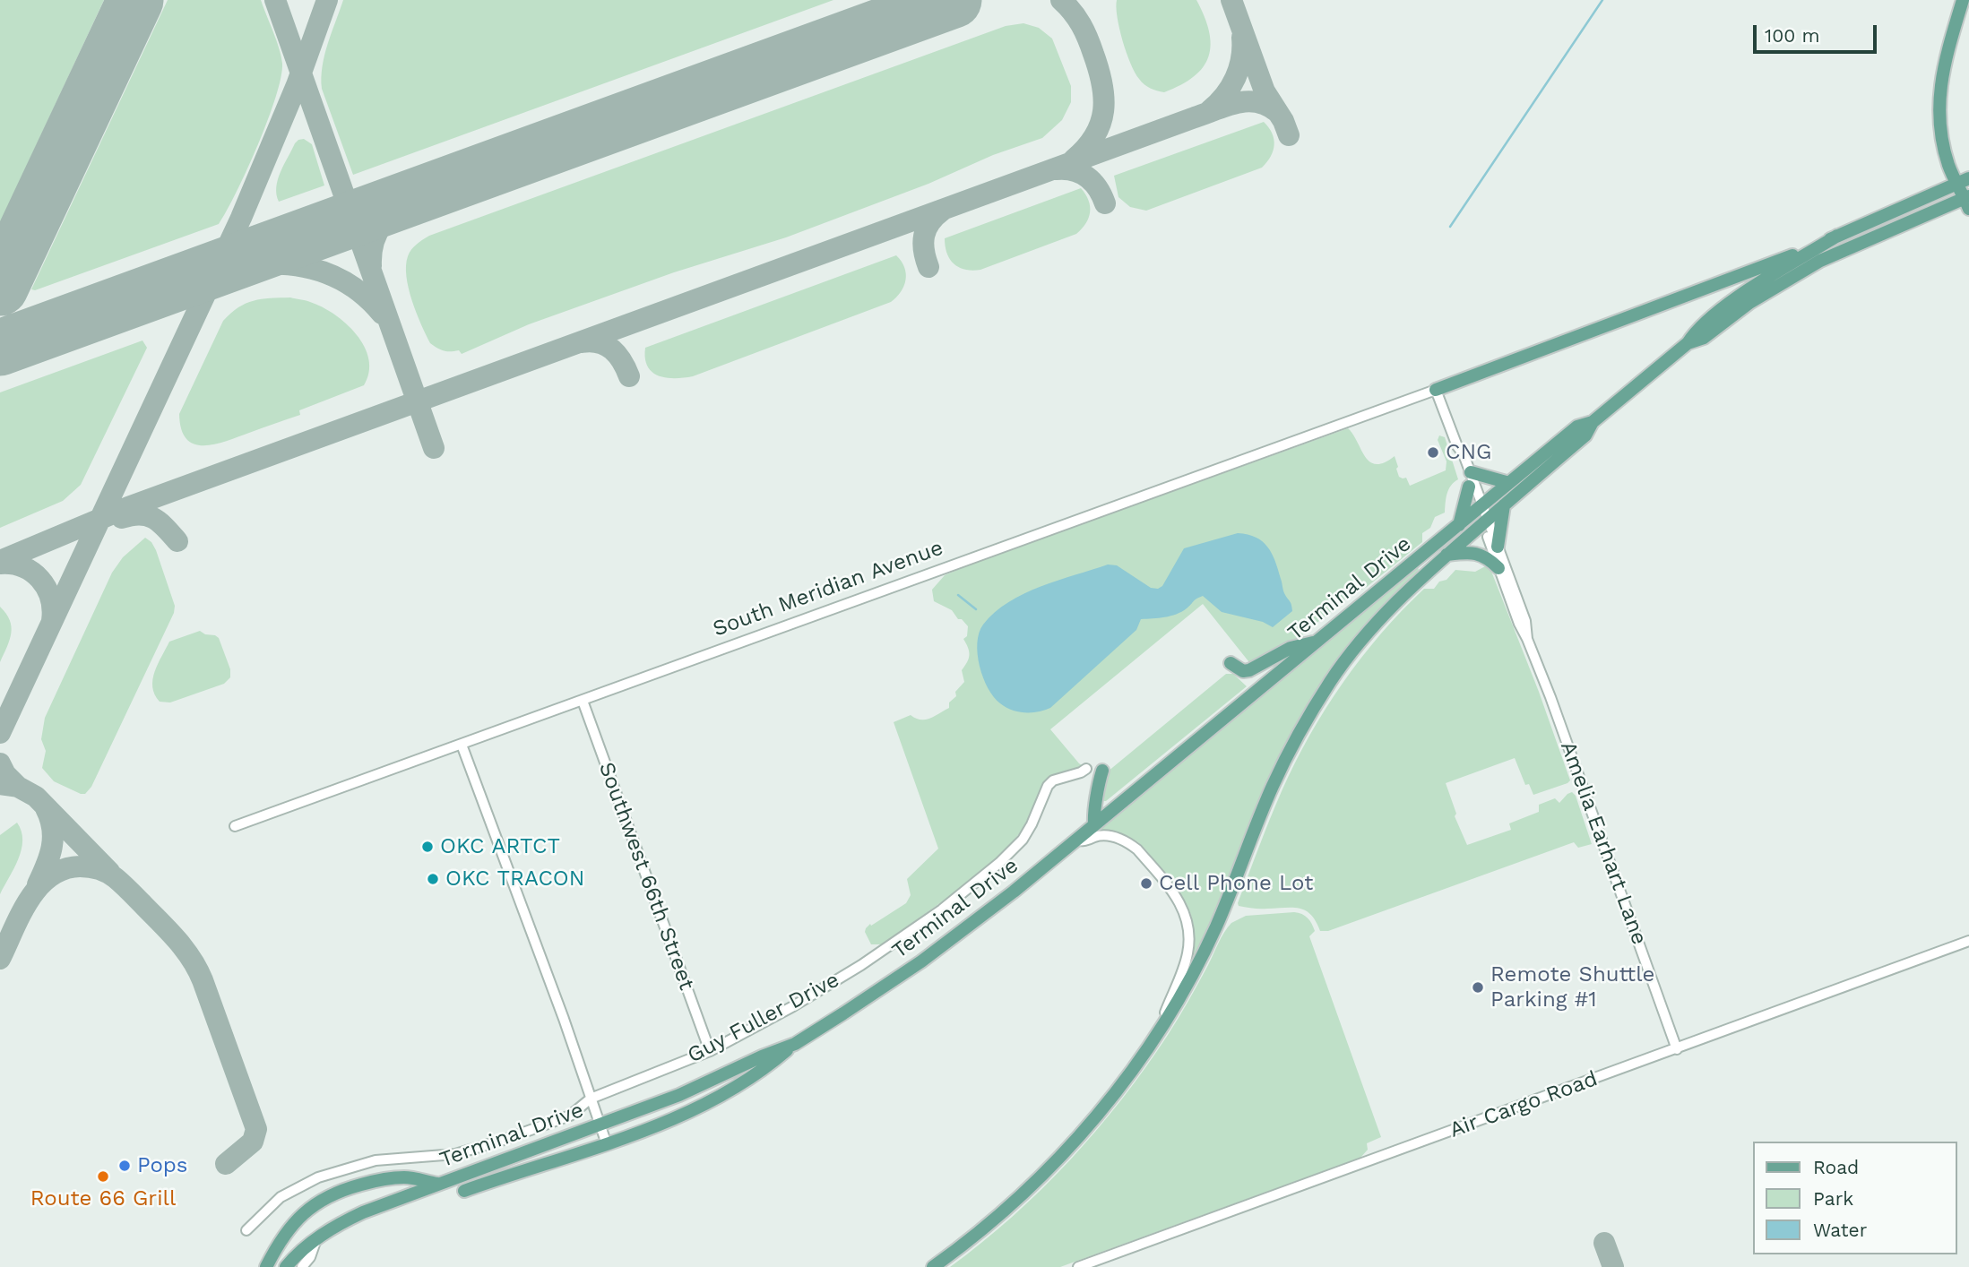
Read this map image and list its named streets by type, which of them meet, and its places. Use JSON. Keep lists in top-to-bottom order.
{
  "streets": {
    "main road": ["Terminal Drive"],
    "street": [
      "South Meridian Avenue",
      "Amelia Earhart Lane",
      "Southwest 66th Street",
      "Guy Fuller Drive",
      "Air Cargo Road"
    ]
  },
  "crossings": [
    ["South Meridian Avenue", "Amelia Earhart Lane"],
    ["South Meridian Avenue", "Southwest 66th Street"],
    ["Terminal Drive", "Amelia Earhart Lane"],
    ["Amelia Earhart Lane", "Air Cargo Road"],
    ["Southwest 66th Street", "Guy Fuller Drive"]
  ],
  "places": [
    "CNG",
    "OKC ARTCT",
    "OKC TRACON",
    "Cell Phone Lot",
    "Remote Shuttle Parking #1",
    "Pops",
    "Route 66 Grill"
  ],
  "legend": ["Road", "Park", "Water"],
  "scale_bar": "100 m"
}
